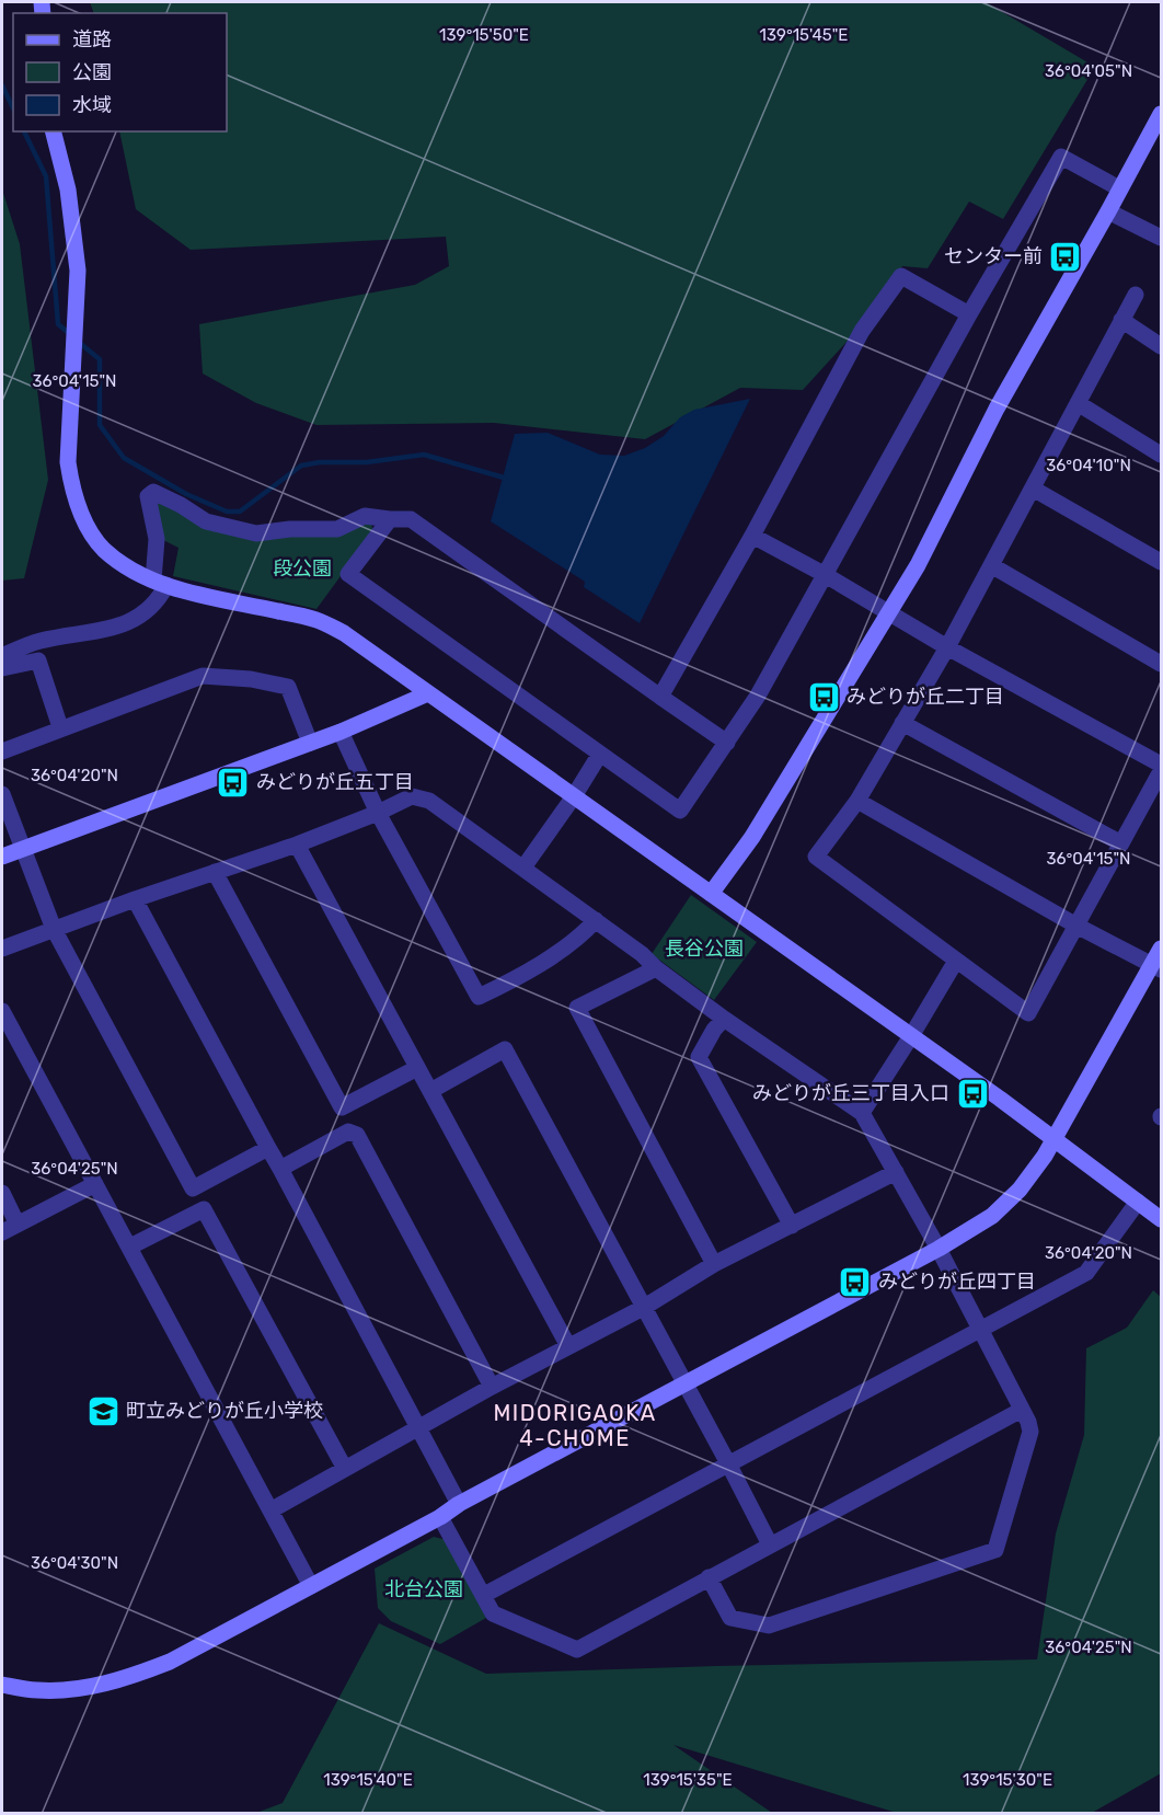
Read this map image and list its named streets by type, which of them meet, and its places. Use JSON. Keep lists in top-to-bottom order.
{
  "districts": ["MIDORIGAOKA 4-CHOME"],
  "parks": ["段公園", "長谷公園", "北台公園"],
  "places": {
    "bus stop": [
      "センター前",
      "みどりが丘二丁目",
      "みどりが丘五丁目",
      "みどりが丘三丁目入口",
      "みどりが丘四丁目"
    ],
    "school or university": ["町立みどりが丘小学校"]
  },
  "legend": ["道路", "公園", "水域"],
  "coordinates": [
    "139°15'50\"E",
    "139°15'45\"E",
    "36°04'05\"N",
    "36°04'15\"N",
    "36°04'10\"N",
    "36°04'20\"N",
    "36°04'25\"N",
    "36°04'30\"N",
    "139°15'40\"E",
    "139°15'35\"E",
    "139°15'30\"E"
  ]
}
